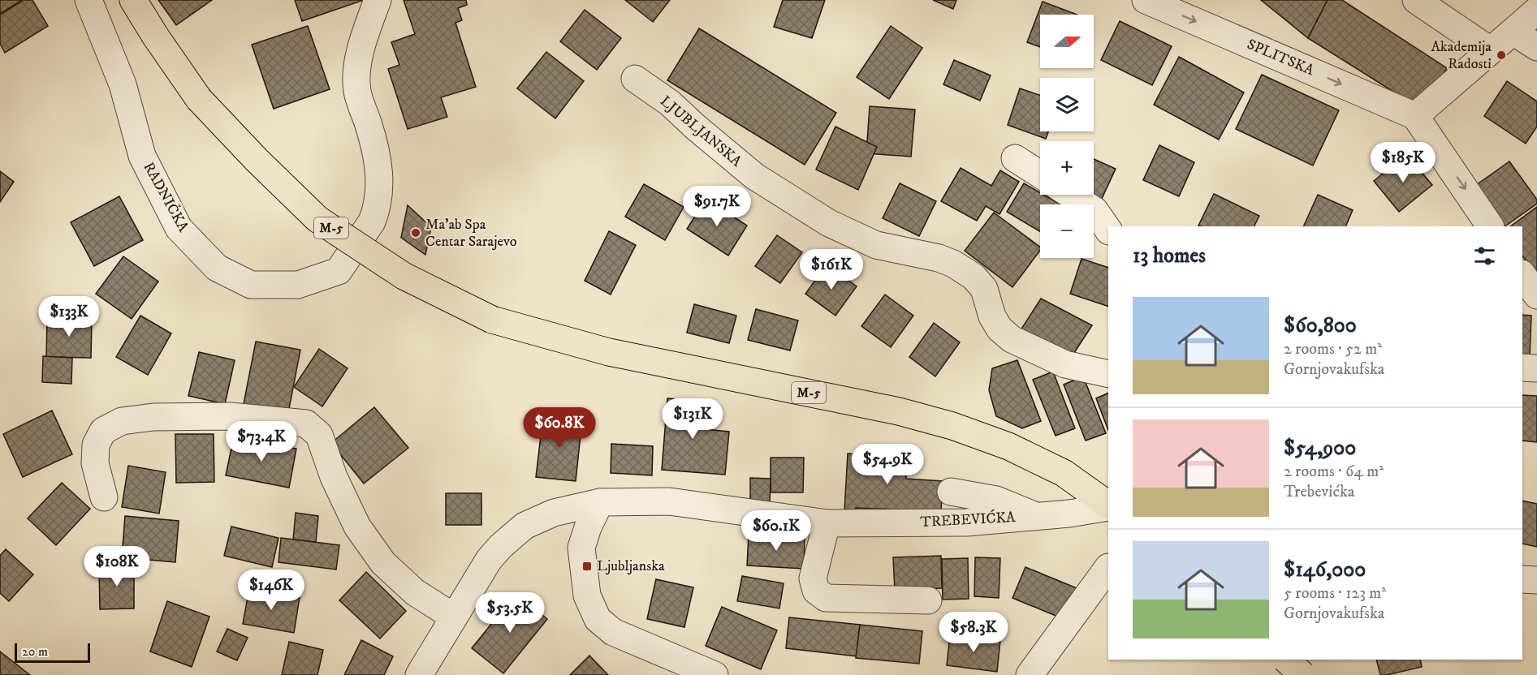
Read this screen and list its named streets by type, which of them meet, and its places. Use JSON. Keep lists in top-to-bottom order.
{
  "streets": {
    "main road": ["M-5"],
    "street": [
      "SPLITSKA",
      "LJUBLJANSKA",
      "RADNIČKA",
      "TREBEVIĆKA"
    ]
  },
  "places": {
    "other": ["Akademija Radosti", "Ma'ab Spa Centar Sarajevo"],
    "transit": ["Ljubljanska"]
  },
  "scale_bar": "20 m",
  "north": "right",
  "page": {
    "map_buttons": ["+", "−"],
    "price": [
      "$185K",
      "$91.7K",
      "$161K",
      "$133K",
      "$131K",
      "$60.8K",
      "$73.4K",
      "$54.9K",
      "$60.1K",
      "$108K",
      "$146K",
      "$53.5K",
      "$58.3K"
    ],
    "heading": "13 homes",
    "list": [
      {
        "name": "$60,800",
        "note": "2 rooms · 52 m² · Gornjovakufska"
      },
      {
        "name": "$54,900",
        "note": "2 rooms · 64 m² · Trebevićka"
      },
      {
        "name": "$146,000",
        "note": "5 rooms · 123 m² · Gornjovakufska"
      }
    ],
    "scale": "20 m"
  }
}
